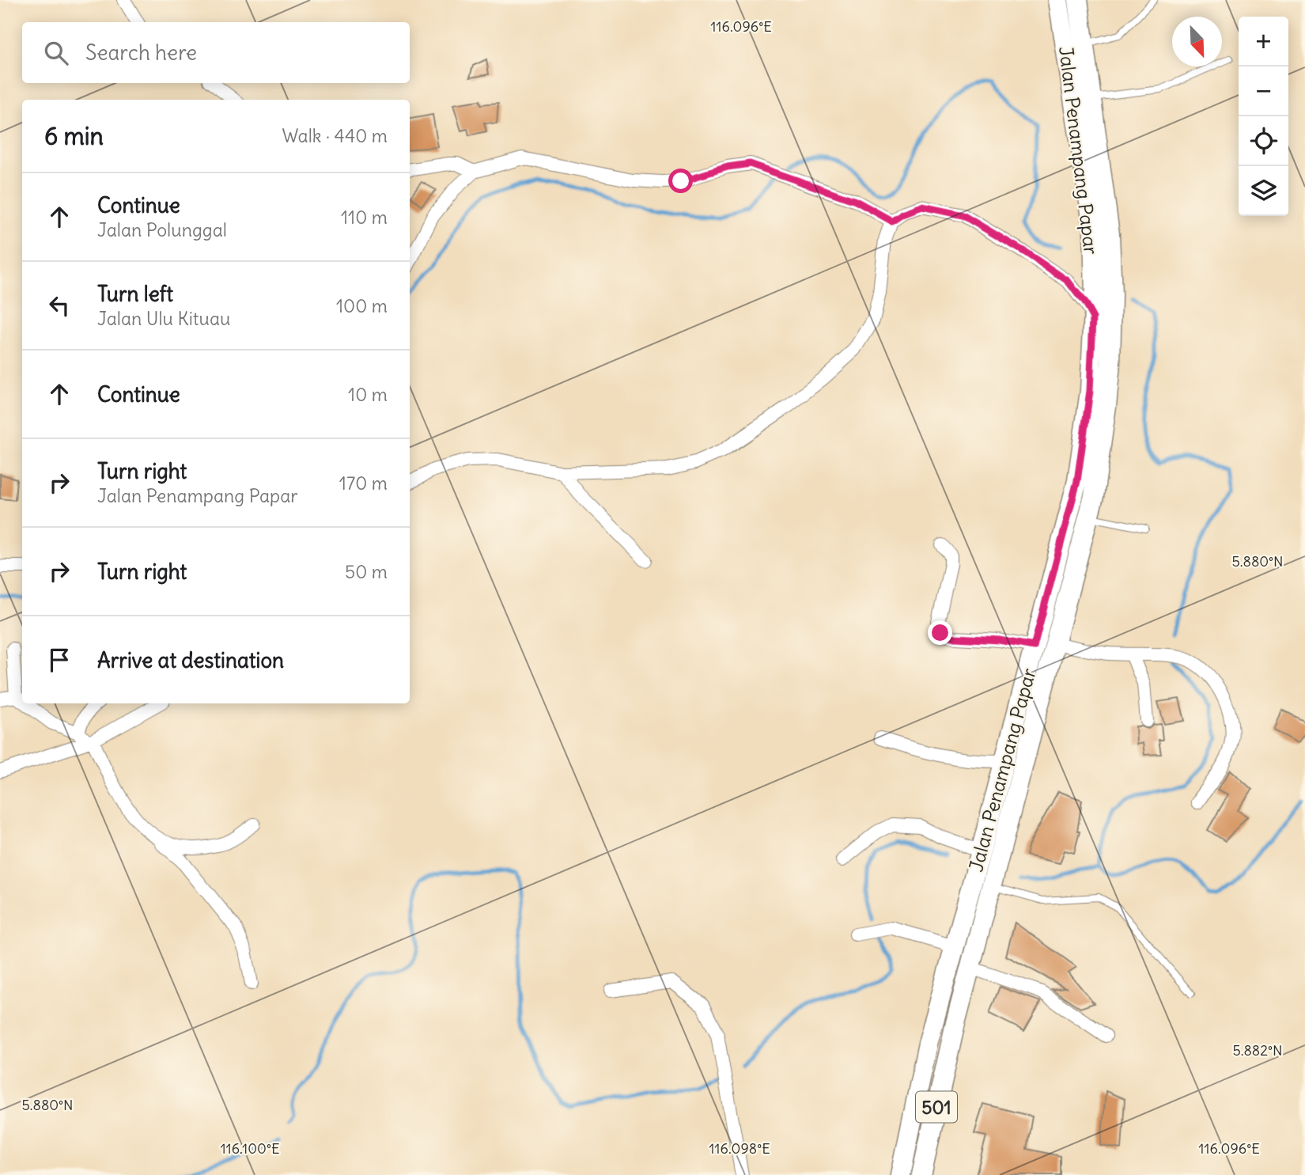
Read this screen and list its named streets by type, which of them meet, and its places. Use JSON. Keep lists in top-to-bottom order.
{
  "streets": {
    "main road": ["Jalan Penampang Papar", "501"]
  },
  "north": "bottom right",
  "page": {
    "map_buttons": ["+", "−"],
    "search": "Search here",
    "heading": ["6 min", "Walk · 440 m"],
    "list": [
      ["Continue", "Jalan Polunggal", "110 m"],
      ["Turn left", "Jalan Ulu Kituau", "100 m"],
      ["Continue", "10 m"],
      ["Turn right", "Jalan Penampang Papar", "170 m"],
      ["Turn right", "50 m"],
      "Arrive at destination"
    ]
  },
  "coordinates": [
    "116.096°E",
    "5.880°N",
    "5.882°N",
    "116.100°E",
    "116.098°E"
  ]
}
